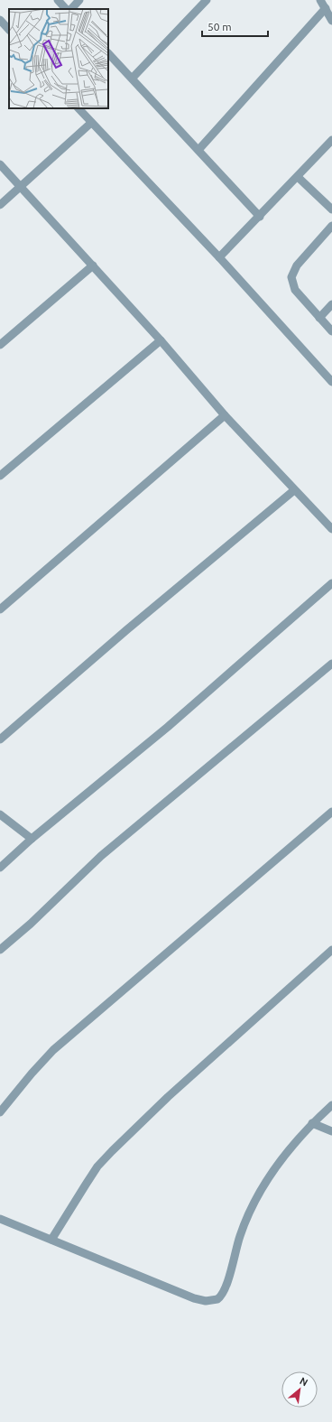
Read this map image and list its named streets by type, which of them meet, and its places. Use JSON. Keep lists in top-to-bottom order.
{
  "scale_bar": "50 m",
  "north": "top right"
}
